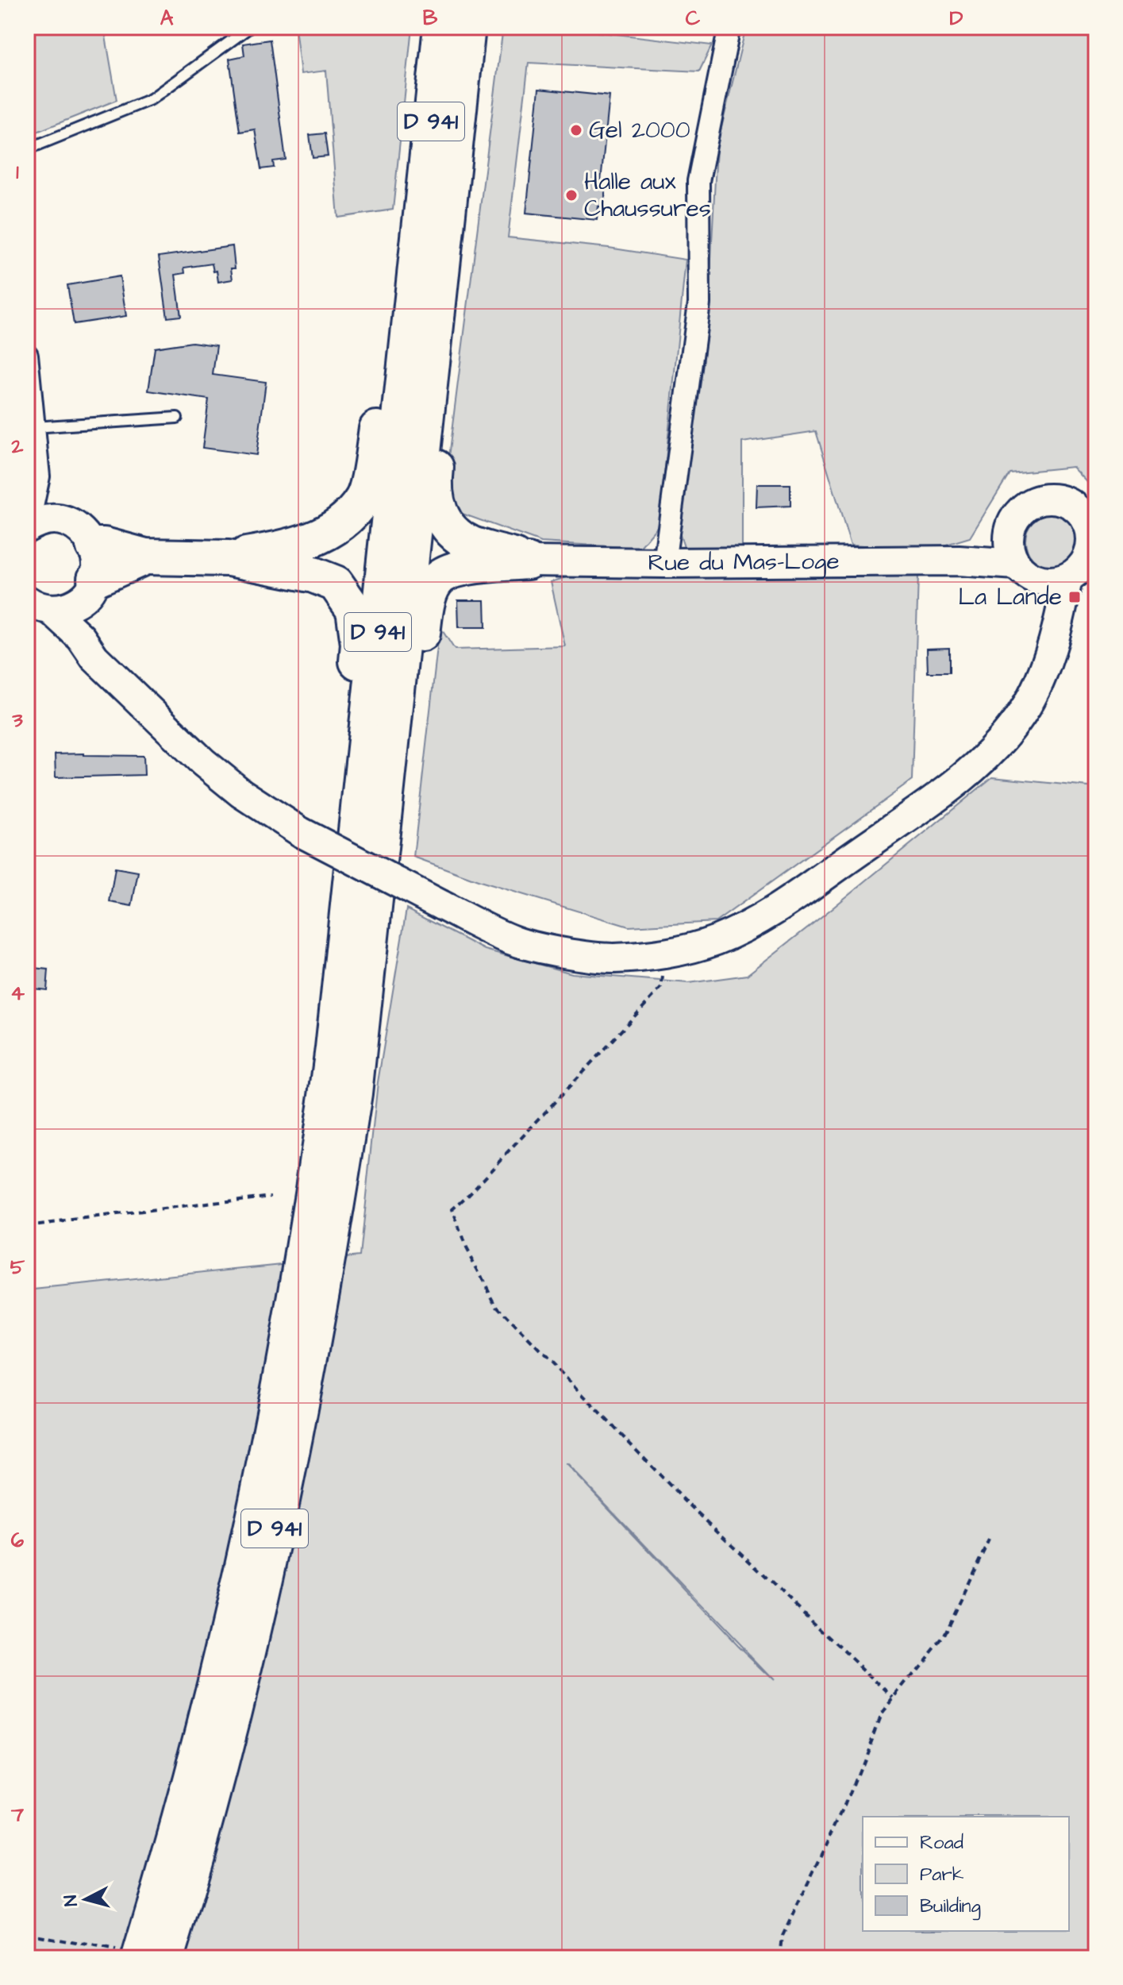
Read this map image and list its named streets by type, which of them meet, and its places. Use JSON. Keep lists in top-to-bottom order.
{
  "streets": {
    "highway": ["D 941"],
    "main road": ["Rue du Mas-Loge"]
  },
  "places": {
    "other": ["Gel 2000", "Halle aux Chaussures"],
    "transit": ["La Lande"]
  },
  "legend": ["Road", "Park", "Building"],
  "north": "left",
  "grid": {
    "columns": [
      "A",
      "B",
      "C",
      "D"
    ],
    "rows": [
      "1",
      "2",
      "3",
      "4",
      "5",
      "6",
      "7"
    ]
  }
}
